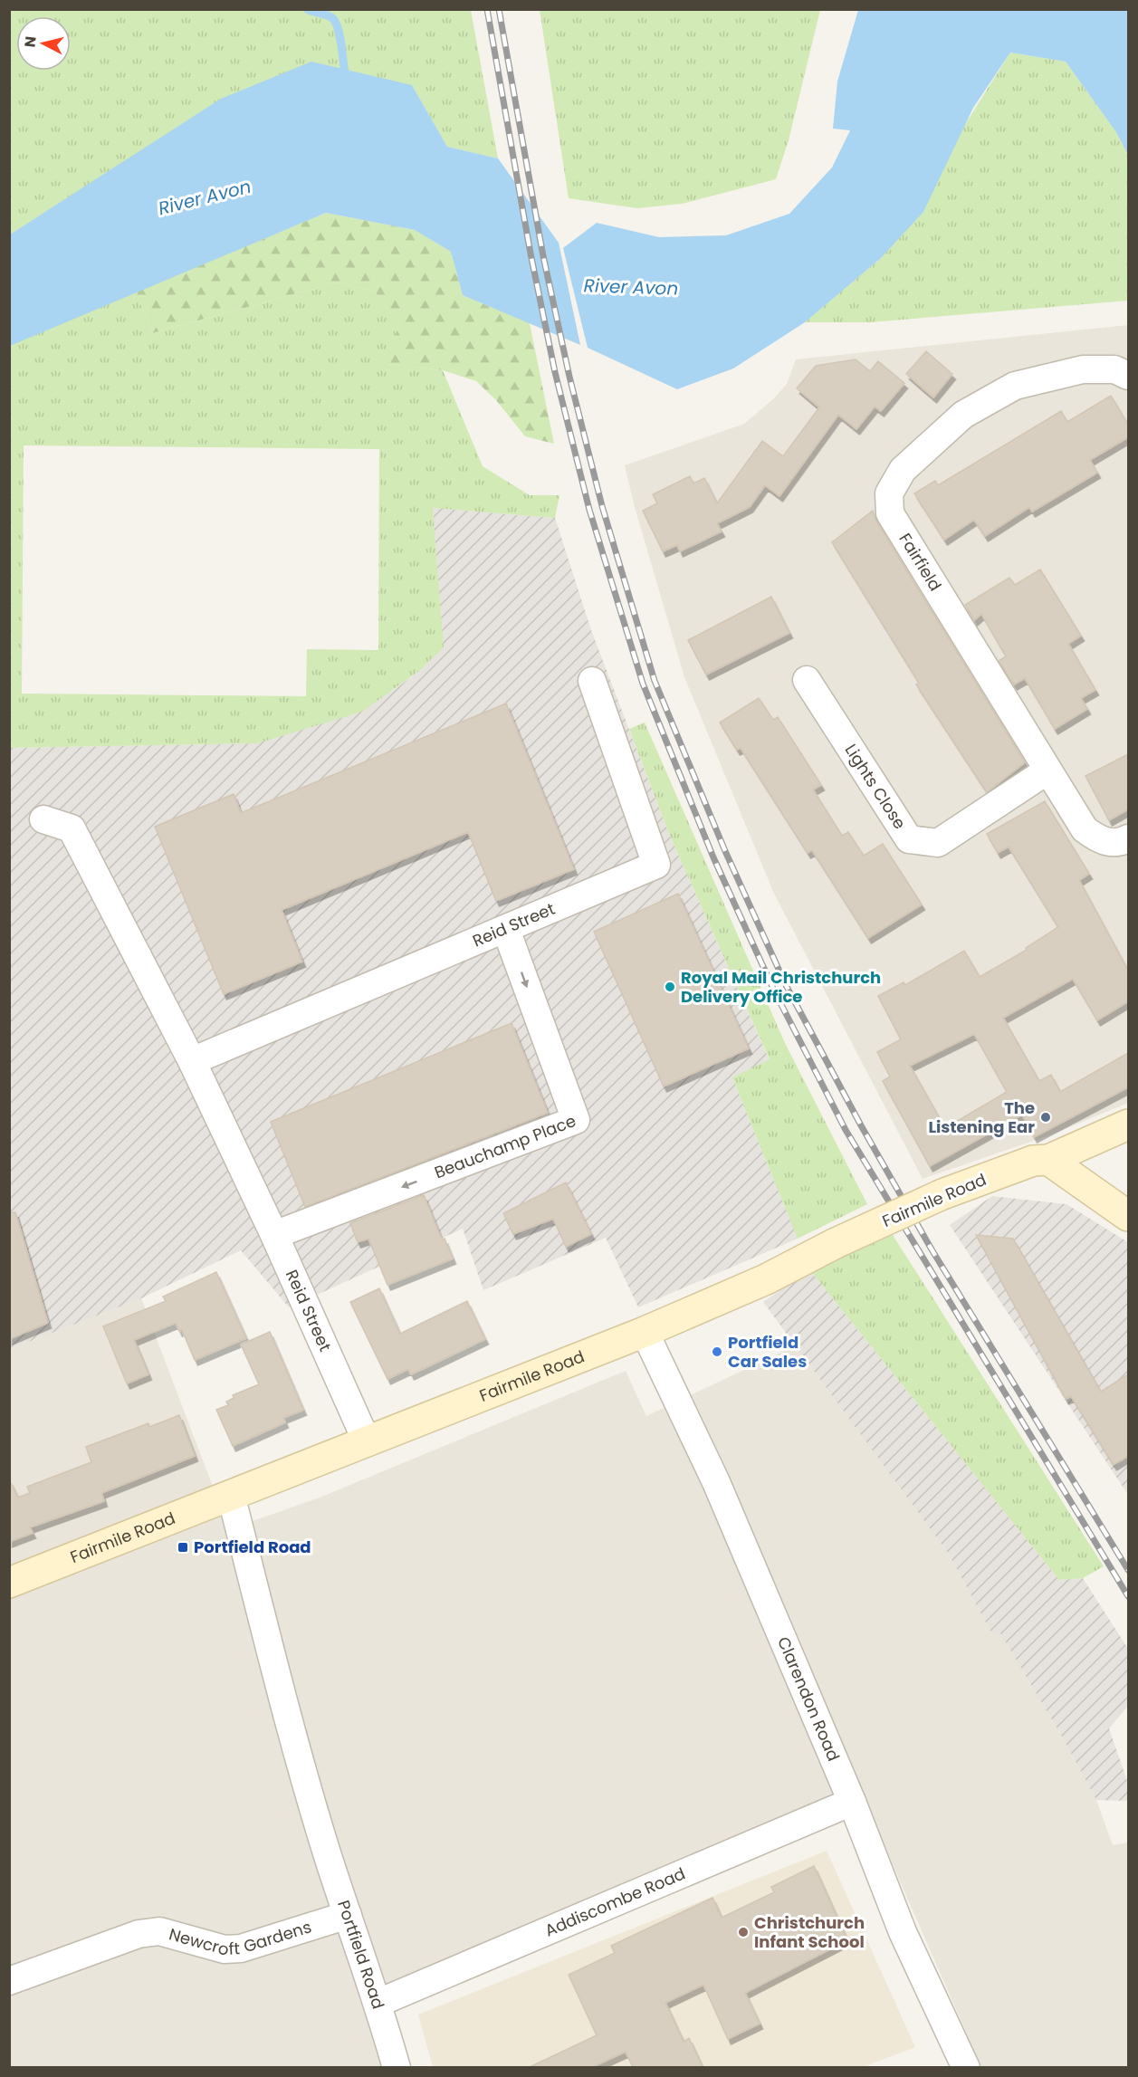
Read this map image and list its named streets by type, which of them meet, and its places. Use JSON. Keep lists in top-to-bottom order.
{
  "streets": {
    "main road": ["Fairmile Road"],
    "street": [
      "Fairfield",
      "Lights Close",
      "Reid Street",
      "Beauchamp Place",
      "Clarendon Road",
      "Addiscombe Road",
      "Newcroft Gardens",
      "Portfield Road"
    ]
  },
  "crossings": [
    ["Fairfield", "Lights Close"],
    ["Reid Street", "Beauchamp Place"],
    ["Reid Street", "Fairmile Road"],
    ["Fairmile Road", "Clarendon Road"],
    ["Fairmile Road", "Portfield Road"],
    ["Clarendon Road", "Addiscombe Road"],
    ["Addiscombe Road", "Portfield Road"],
    ["Newcroft Gardens", "Portfield Road"]
  ],
  "water": ["River Avon"],
  "places": {
    "other": [
      "Royal Mail Christchurch Delivery Office",
      "The Listening Ear",
      "Portfield Car Sales",
      "Christchurch Infant School"
    ],
    "transit": ["Portfield Road"]
  },
  "north": "left"
}
